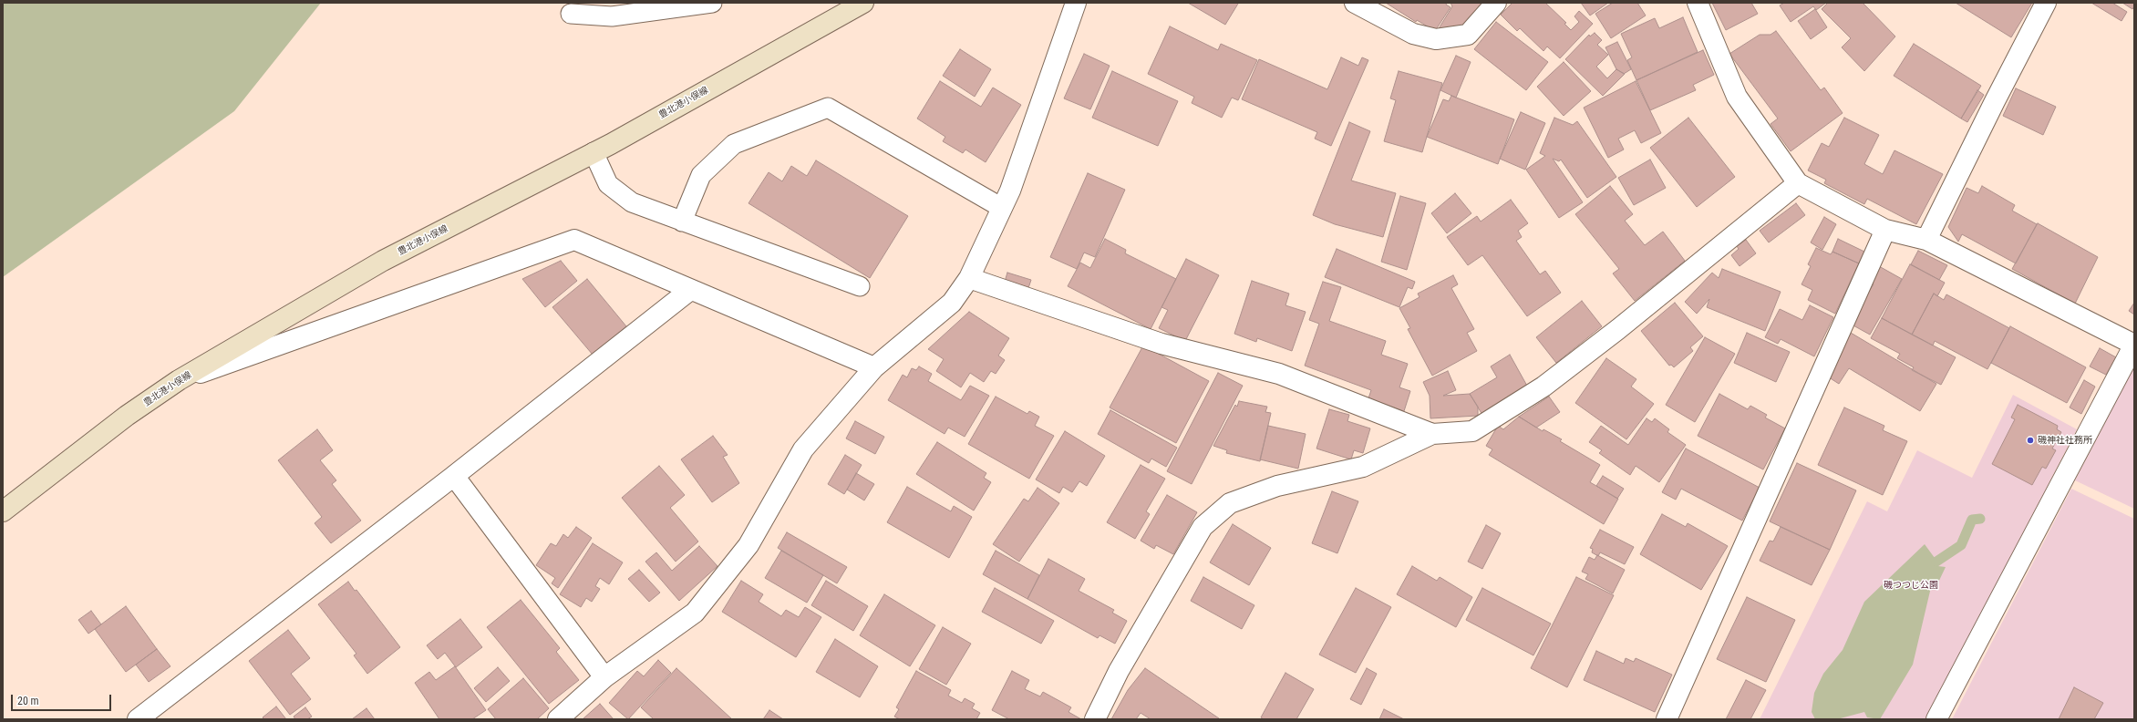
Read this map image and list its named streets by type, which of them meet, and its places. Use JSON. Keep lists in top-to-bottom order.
{
  "streets": {
    "main road": ["豊北港小俣線"]
  },
  "parks": ["磯つつじ公園"],
  "places": ["磯神社社務所"],
  "scale_bar": "20 m"
}
